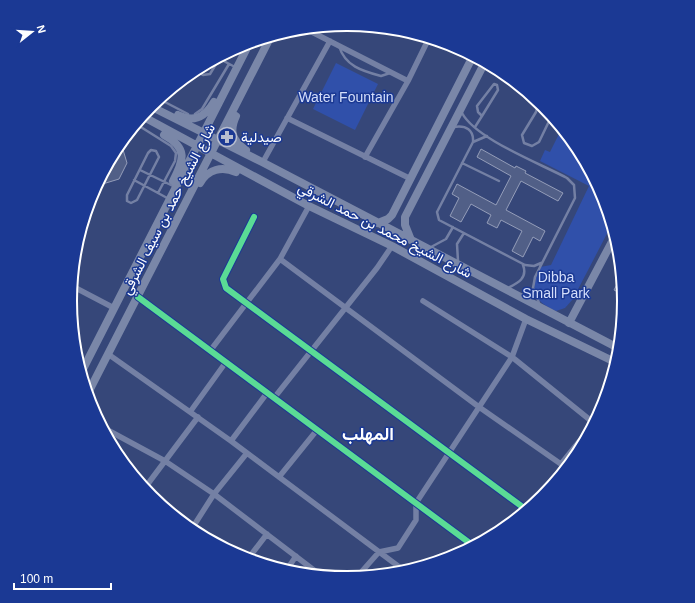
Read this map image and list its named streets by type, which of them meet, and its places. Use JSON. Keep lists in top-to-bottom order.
{
  "streets": {
    "main road": ["شارع الشيخ حمد بن سيف الشرقي", "شارع الشيخ محمد بن حمد الشرقي"]
  },
  "crossings": [
    ["شارع الشيخ حمد بن سيف الشرقي", "شارع الشيخ محمد بن حمد الشرقي"]
  ],
  "districts": ["المهلب"],
  "parks": ["Water Fountain", "Dibba Small Park"],
  "places": {
    "pharmacy": ["صيدلية"]
  },
  "scale_bar": "100 m",
  "north": "right"
}
